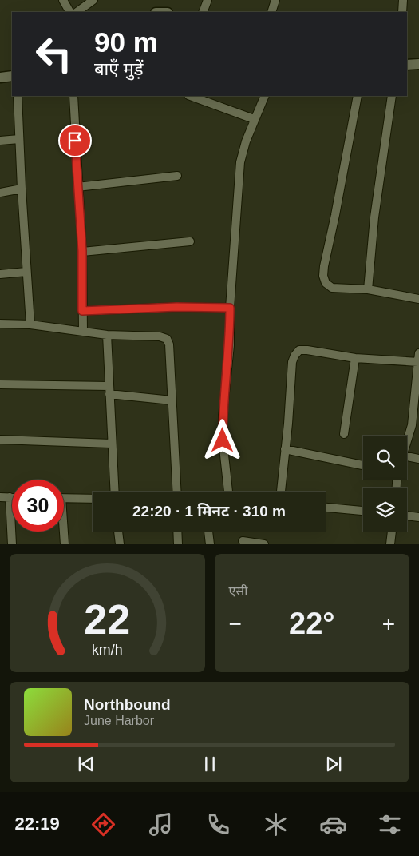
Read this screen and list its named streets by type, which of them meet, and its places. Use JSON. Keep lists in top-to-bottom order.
{
  "page": {
    "turn": ["90 m", "बाएँ मुड़ें"],
    "limit": "30",
    "trip": "22:20 · 1 मिनट · 310 m",
    "tile": "एसी",
    "heat": ["−", "22°", "+"],
    "song": ["Northbound", "June Harbor"],
    "tabs": "22:19",
    "gauge": ["22", "km/h"]
  }
}
